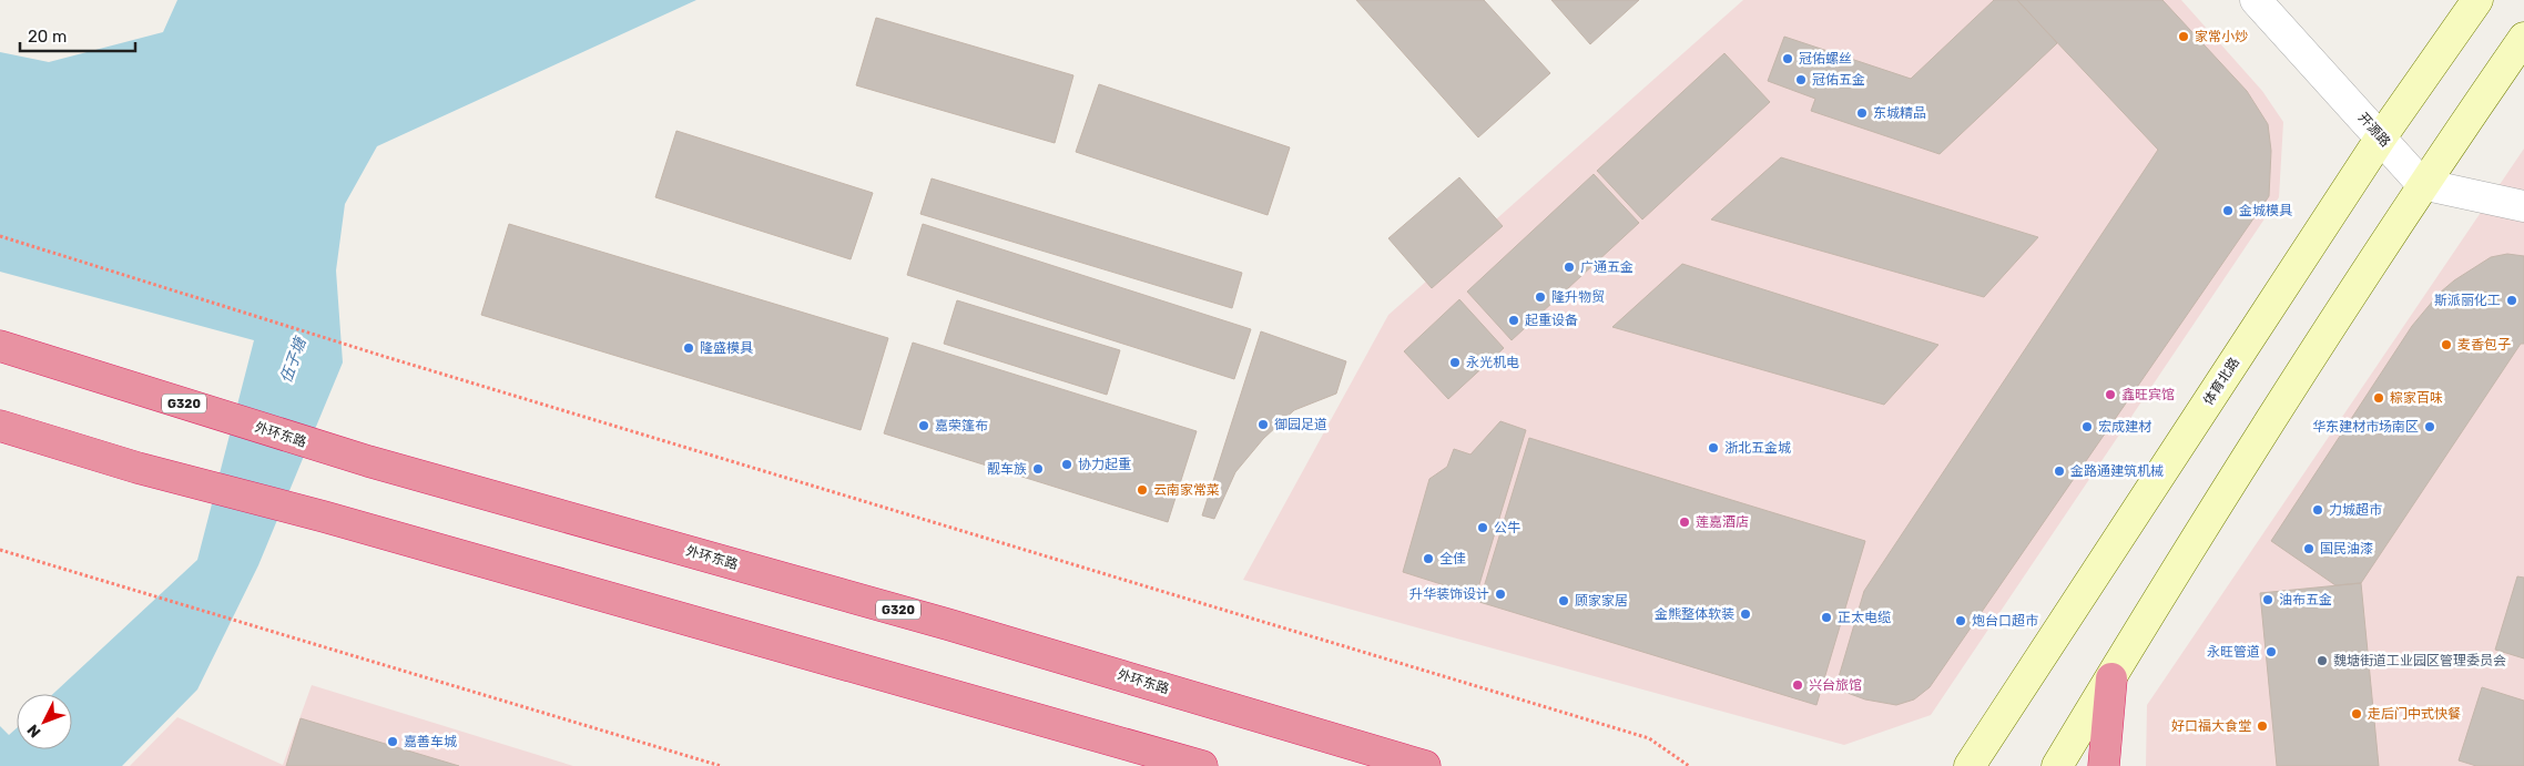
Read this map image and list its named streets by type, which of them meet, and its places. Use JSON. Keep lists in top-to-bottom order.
{
  "streets": {
    "highway": ["G320", "外环东路"],
    "main road": ["体育北路"],
    "street": ["开源路"]
  },
  "crossings": [
    ["开源路", "体育北路"]
  ],
  "water": ["伍子塘"],
  "places": [
    "家常小炒",
    "冠佑螺丝",
    "冠佑五金",
    "东城精品",
    "金城模具",
    "广通五金",
    "隆升物贸",
    "斯派丽化工",
    "起重设备",
    "麦香包子",
    "隆盛模具",
    "永光机电",
    "鑫旺宾馆",
    "粽家百味",
    "御园足道",
    "嘉荣篷布",
    "宏成建材",
    "华东建材市场南区",
    "浙北五金城",
    "协力起重",
    "靓车族",
    "金路通建筑机械",
    "云南家常菜",
    "力城超市",
    "莲嘉酒店",
    "公牛",
    "国民油漆",
    "全佳",
    "升华装饰设计",
    "油布五金",
    "顾家家居",
    "金熊整体软装",
    "正太电缆",
    "炮台口超市",
    "永旺管道",
    "魏塘街道工业园区管理委员会",
    "兴台旅馆",
    "走后门中式快餐",
    "好口福大食堂",
    "嘉善车城"
  ],
  "scale_bar": "20 m",
  "north": "bottom left"
}
